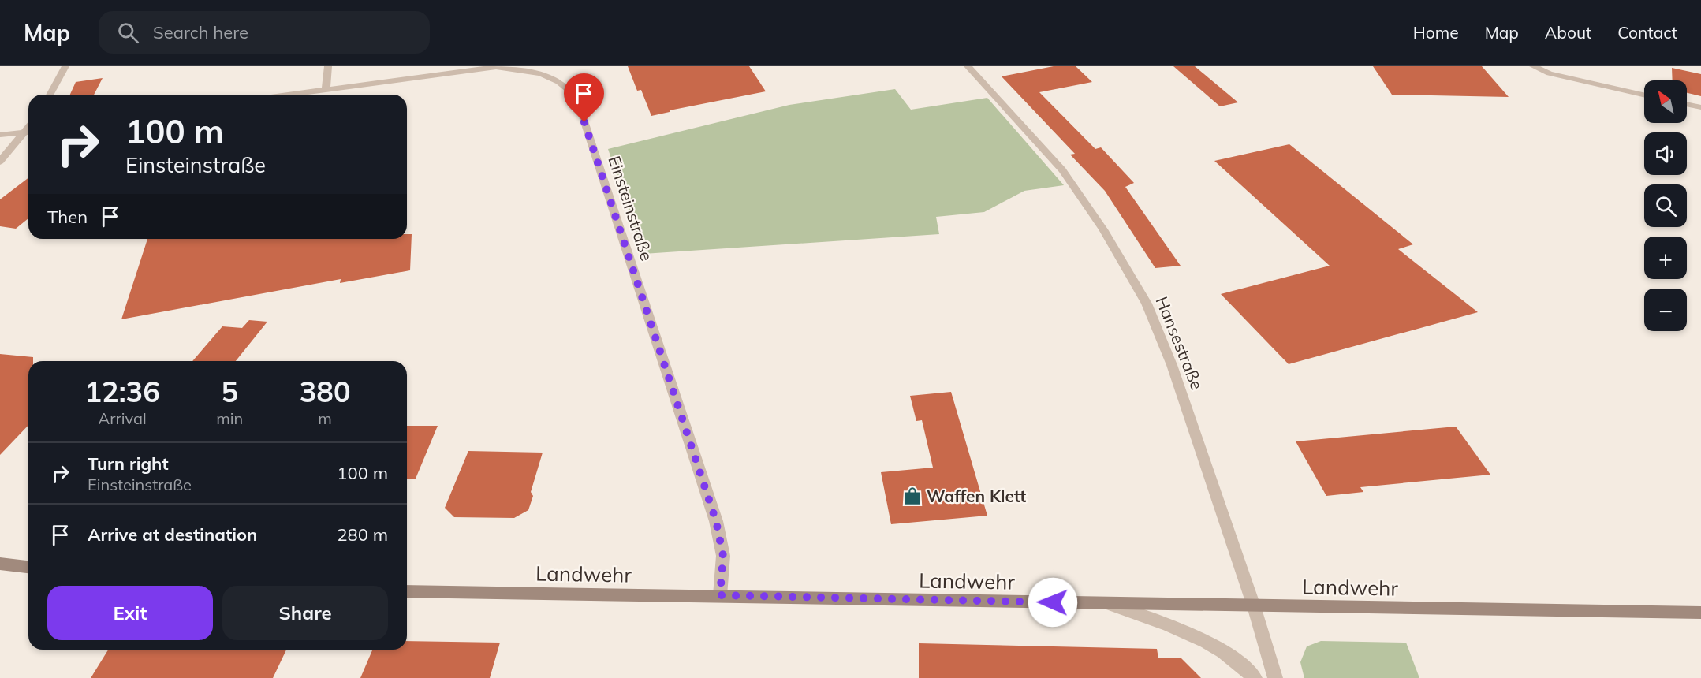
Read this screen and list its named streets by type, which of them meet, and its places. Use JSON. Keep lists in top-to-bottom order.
{
  "streets": {
    "main road": ["Landwehr"],
    "street": ["Einsteinstraße", "Hansestraße"]
  },
  "crossings": [
    ["Einsteinstraße", "Landwehr"],
    ["Hansestraße", "Landwehr"]
  ],
  "places": {
    "shop": ["Waffen Klett"]
  },
  "north": "top left",
  "page": {
    "header": "Map",
    "search": "Search here",
    "nav": [
      "Home",
      "Map",
      "About",
      "Contact"
    ],
    "map_buttons": ["+", "−"],
    "turn": ["100 m", "Einsteinstraße"],
    "then": "Then",
    "eta": [
      "12:36",
      "Arrival",
      "5",
      "min",
      "380",
      "m"
    ],
    "list": [
      {
        "name": "Turn right",
        "note": "Einsteinstraße",
        "value": "100 m"
      },
      {
        "name": "Arrive at destination",
        "value": "280 m"
      }
    ],
    "buttons": ["Exit", "Share"]
  }
}
